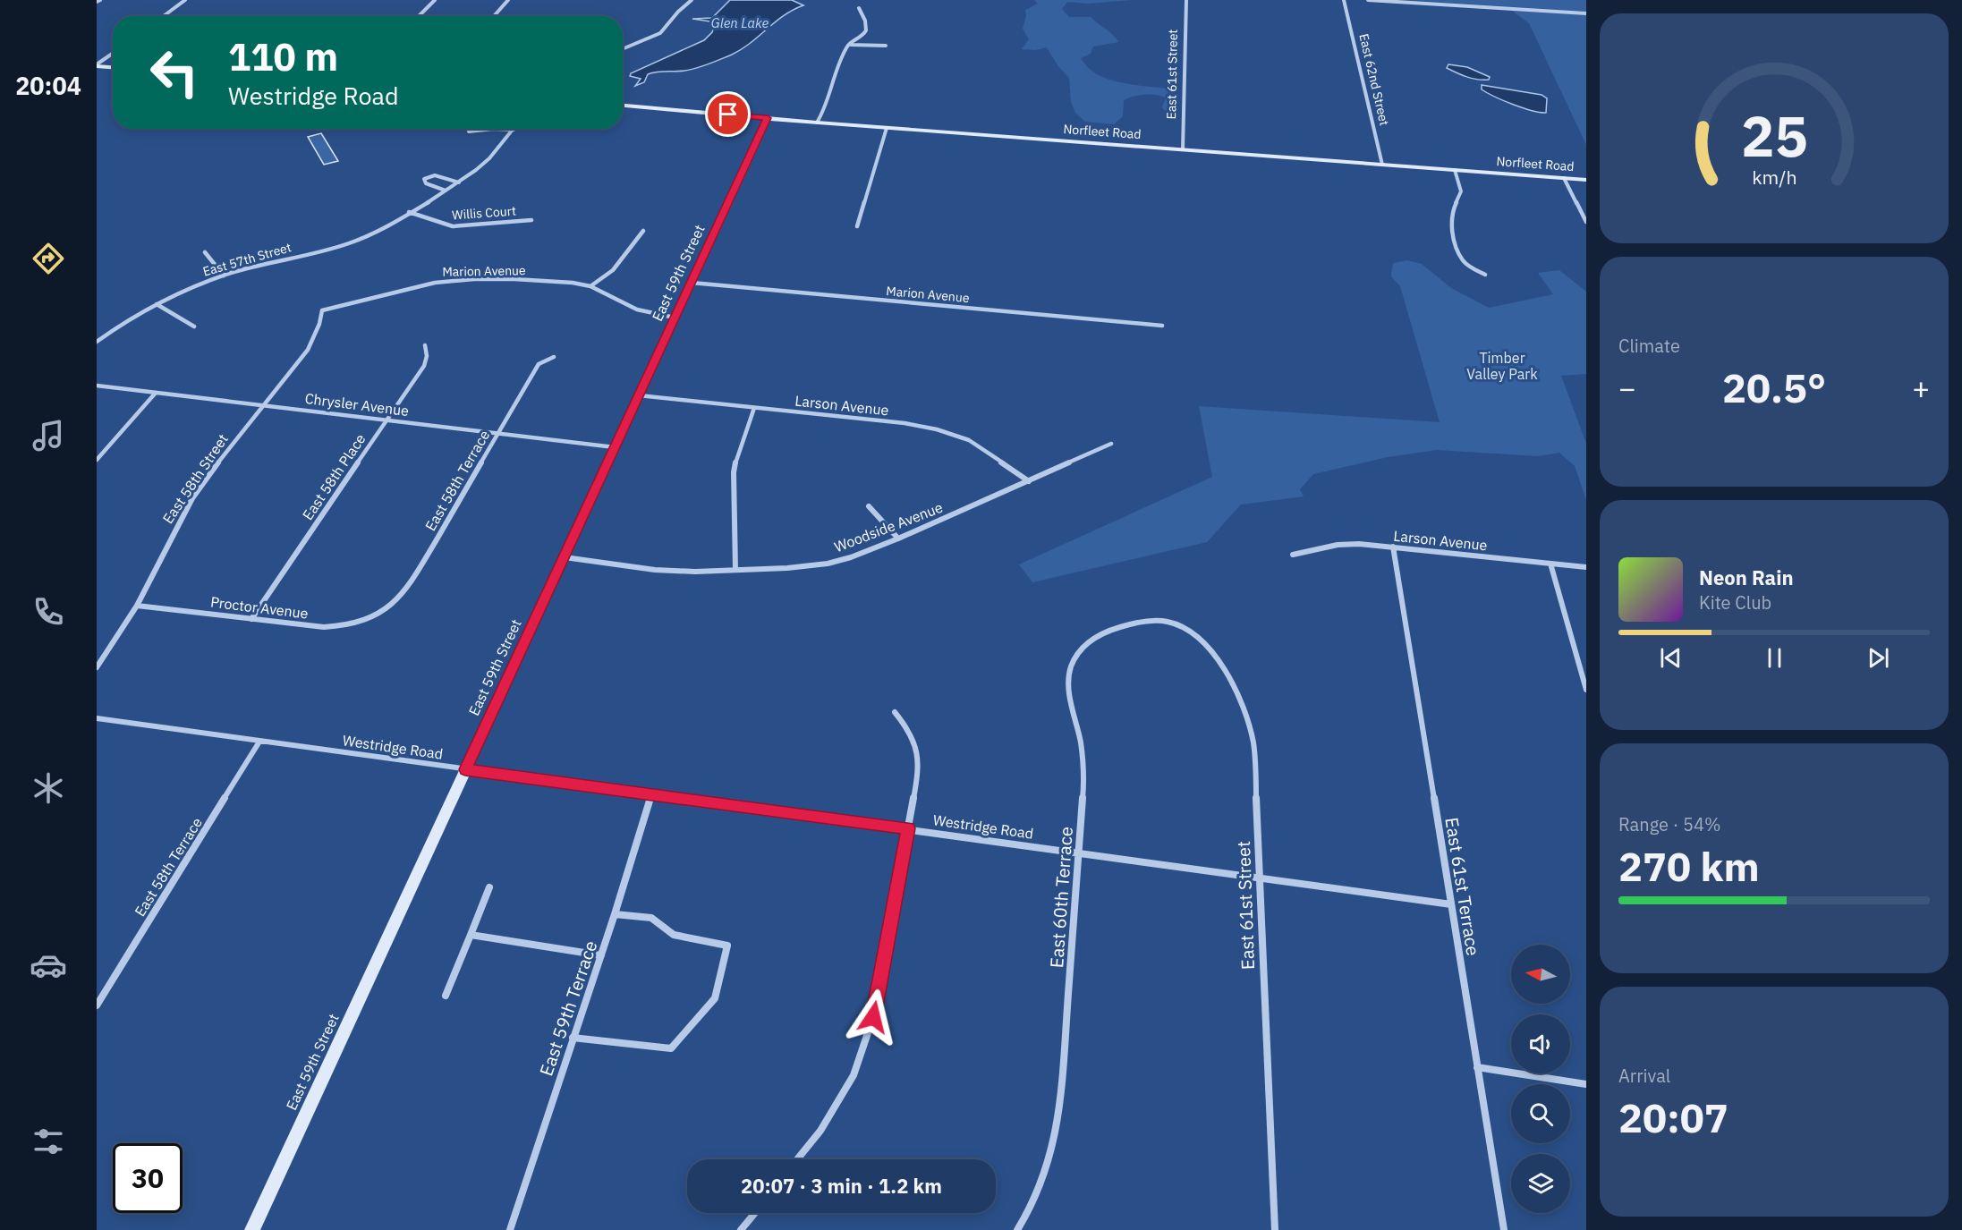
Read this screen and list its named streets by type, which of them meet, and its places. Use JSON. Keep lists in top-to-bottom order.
{
  "streets": {
    "street": [
      "East 61st Street",
      "East 62nd Street",
      "Norfleet Road",
      "Willis Court",
      "East 57th Street",
      "Marion Avenue",
      "East 59th Street",
      "Chrysler Avenue",
      "Larson Avenue",
      "East 58th Place",
      "East 58th Street",
      "East 58th Terrace",
      "Woodside Avenue",
      "Proctor Avenue",
      "Westridge Road",
      "East 61st Terrace",
      "East 60th Terrace",
      "East 59th Terrace"
    ]
  },
  "crossings": [
    ["East 61st Street", "Norfleet Road"],
    ["East 61st Street", "Westridge Road"],
    ["East 61st Street", "East 60th Terrace"],
    ["East 62nd Street", "Norfleet Road"],
    ["Norfleet Road", "East 59th Street"],
    ["Willis Court", "East 57th Street"],
    ["Marion Avenue", "East 59th Street"],
    ["Marion Avenue", "East 58th Street"],
    ["East 59th Street", "Chrysler Avenue"],
    ["East 59th Street", "Larson Avenue"],
    ["East 59th Street", "Woodside Avenue"],
    ["East 59th Street", "Westridge Road"],
    ["Chrysler Avenue", "East 58th Place"],
    ["Chrysler Avenue", "East 58th Street"],
    ["Chrysler Avenue", "East 58th Terrace"],
    ["Larson Avenue", "Woodside Avenue"],
    ["Larson Avenue", "East 61st Terrace"],
    ["East 58th Place", "Proctor Avenue"],
    ["East 58th Street", "Proctor Avenue"],
    ["East 58th Terrace", "Proctor Avenue"],
    ["East 58th Terrace", "Westridge Road"],
    ["Westridge Road", "East 61st Terrace"],
    ["Westridge Road", "East 60th Terrace"],
    ["Westridge Road", "East 59th Terrace"]
  ],
  "water": ["Glen Lake"],
  "parks": ["Timber Valley Park"],
  "north": "left",
  "page": {
    "tabs": "20:04",
    "turn": ["110 m", "Westridge Road"],
    "tile": [
      "Climate",
      ["Range · 54%", "270 km"],
      ["Arrival", "20:07"]
    ],
    "heat": ["−", "20.5°", "+"],
    "song": ["Neon Rain", "Kite Club"],
    "limit": "30",
    "trip": "20:07 · 3 min · 1.2 km",
    "gauge": ["25", "km/h"]
  }
}
